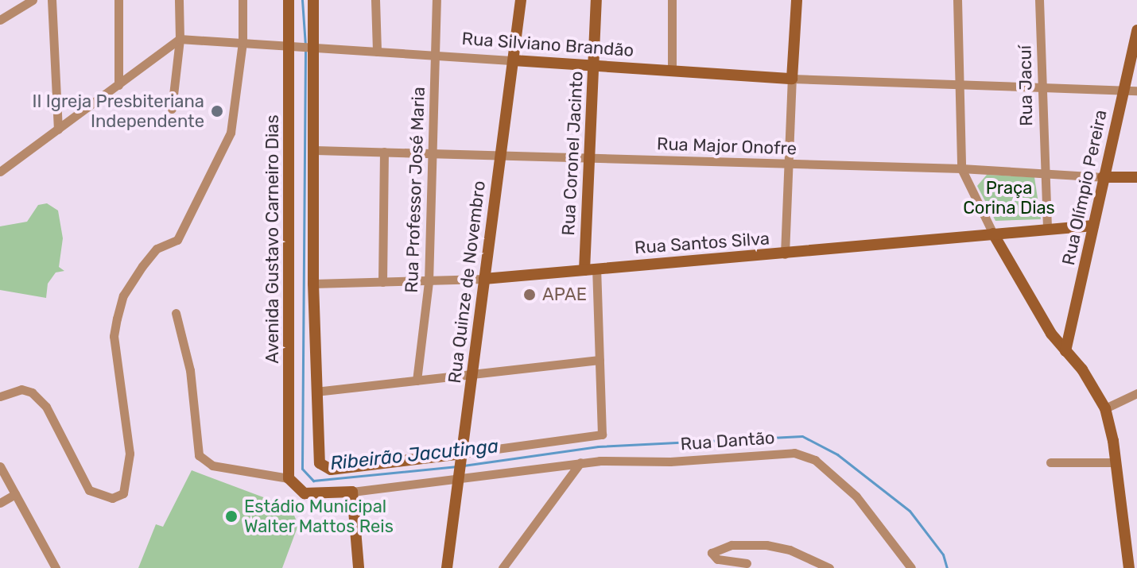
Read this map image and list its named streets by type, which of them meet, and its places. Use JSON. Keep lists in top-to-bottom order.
{
  "streets": {
    "street": [
      "Rua Silviano Brandão",
      "Rua Jacuí",
      "Rua Major Onofre",
      "Rua Coronel Jacinto",
      "Rua Olímpio Pereira",
      "Rua Professor José Maria",
      "Avenida Gustavo Carneiro Dias",
      "Rua Santos Silva",
      "Rua Quinze de Novembro",
      "Rua Dantão"
    ]
  },
  "crossings": [
    ["Rua Silviano Brandão", "Rua Jacuí"],
    ["Rua Silviano Brandão", "Rua Coronel Jacinto"],
    ["Rua Silviano Brandão", "Rua Olímpio Pereira"],
    ["Rua Silviano Brandão", "Rua Professor José Maria"],
    ["Rua Silviano Brandão", "Avenida Gustavo Carneiro Dias"],
    ["Rua Silviano Brandão", "Rua Quinze de Novembro"],
    ["Rua Jacuí", "Rua Major Onofre"],
    ["Rua Major Onofre", "Rua Coronel Jacinto"],
    ["Rua Major Onofre", "Rua Olímpio Pereira"],
    ["Rua Major Onofre", "Rua Professor José Maria"],
    ["Rua Major Onofre", "Rua Quinze de Novembro"],
    ["Rua Coronel Jacinto", "Rua Santos Silva"],
    ["Rua Coronel Jacinto", "Rua Quinze de Novembro"],
    ["Rua Olímpio Pereira", "Rua Santos Silva"],
    ["Rua Professor José Maria", "Rua Santos Silva"],
    ["Rua Santos Silva", "Rua Quinze de Novembro"],
    ["Rua Quinze de Novembro", "Rua Dantão"]
  ],
  "water": ["Ribeirão Jacutinga"],
  "parks": ["Praça Corina Dias"],
  "places": ["II Igreja Presbiteriana Independente", "APAE", "Estádio Municipal Walter Mattos Reis"]
}
